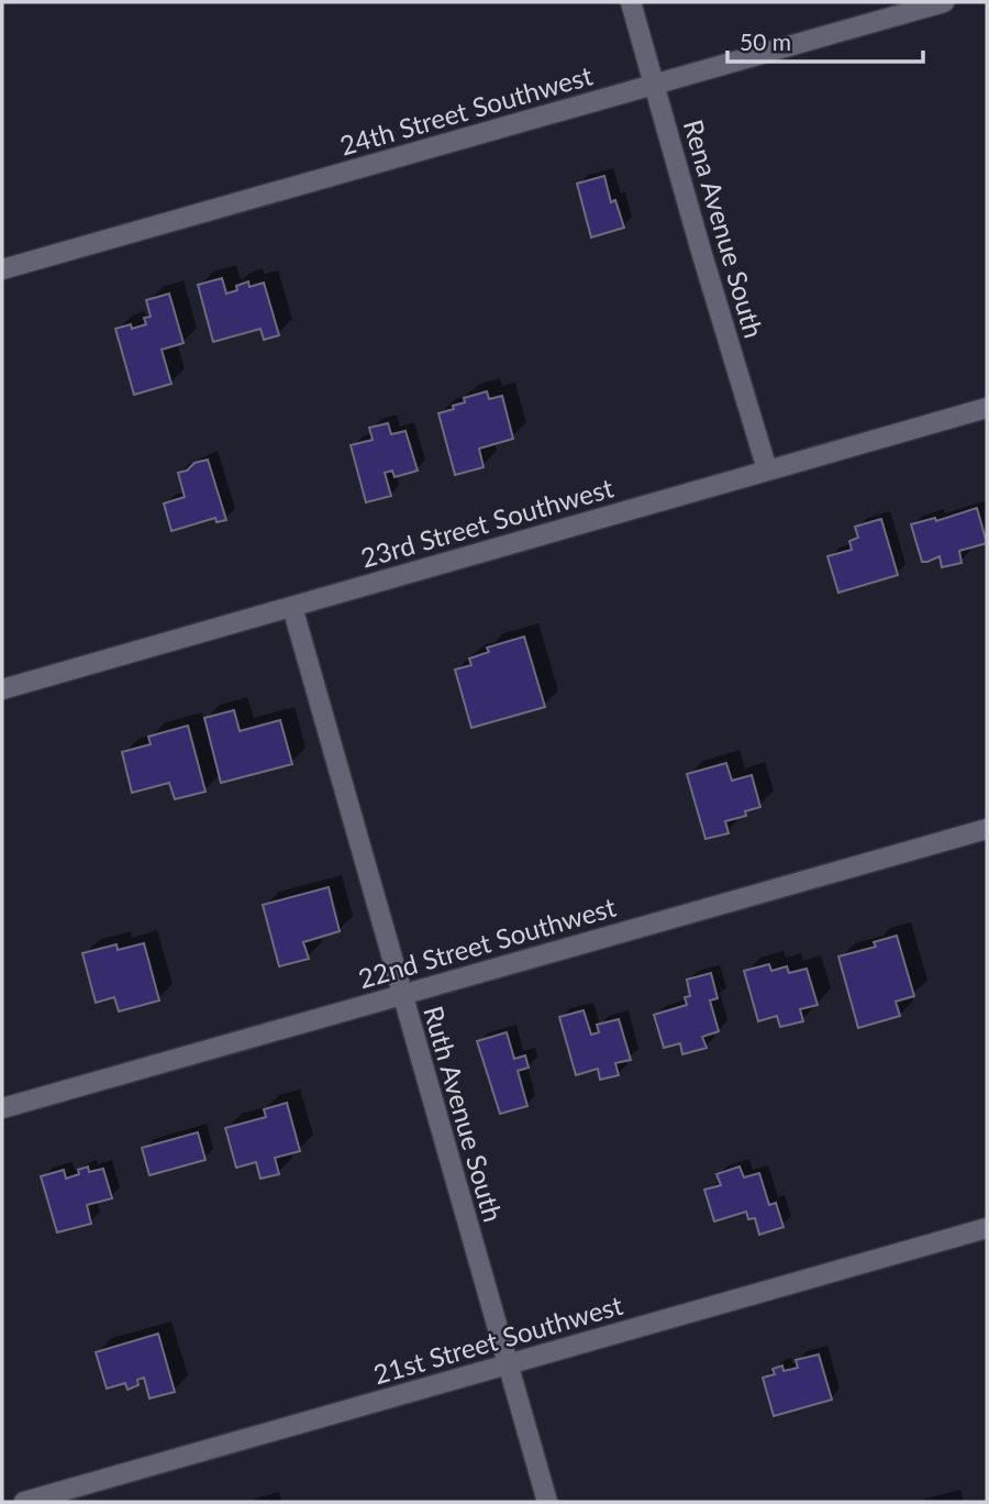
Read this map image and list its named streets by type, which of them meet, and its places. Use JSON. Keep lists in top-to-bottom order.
{
  "streets": {
    "street": [
      "24th Street Southwest",
      "Rena Avenue South",
      "23rd Street Southwest",
      "22nd Street Southwest",
      "Ruth Avenue South",
      "21st Street Southwest"
    ]
  },
  "crossings": [
    ["24th Street Southwest", "Rena Avenue South"],
    ["Rena Avenue South", "23rd Street Southwest"],
    ["23rd Street Southwest", "Ruth Avenue South"],
    ["22nd Street Southwest", "Ruth Avenue South"],
    ["Ruth Avenue South", "21st Street Southwest"]
  ],
  "scale_bar": "50 m"
}
